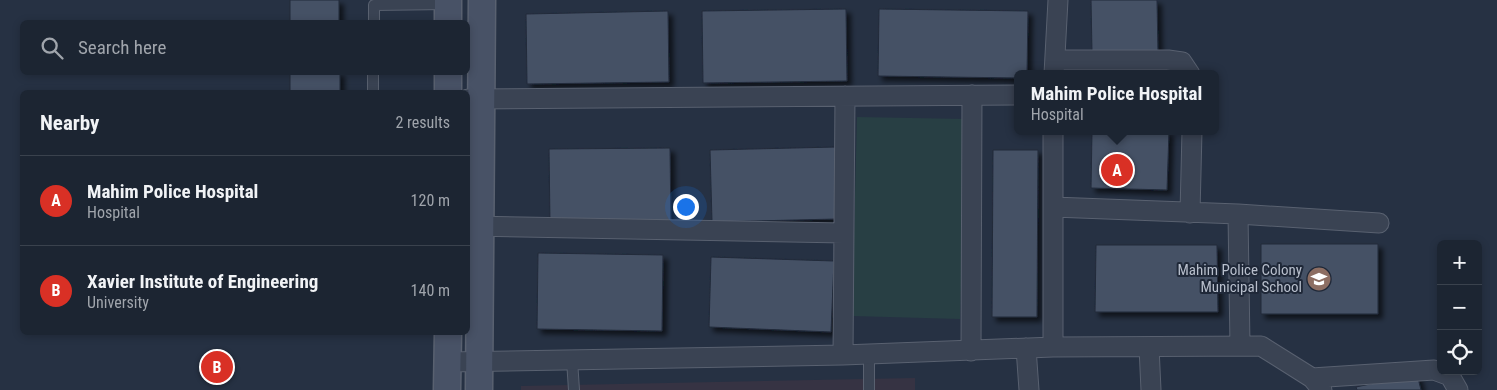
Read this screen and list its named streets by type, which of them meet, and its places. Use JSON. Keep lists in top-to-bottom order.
{
  "places": {
    "school or university": ["Mahim Police Colony Municipal School"]
  },
  "page": {
    "search": "Search here",
    "popup": ["Mahim Police Hospital", "Hospital"],
    "heading": ["Nearby", "2 results"],
    "pins": ["A", "B"],
    "list": [
      {
        "mark": "A",
        "name": "Mahim Police Hospital",
        "note": "Hospital",
        "value": "120 m"
      },
      {
        "mark": "B",
        "name": "Xavier Institute of Engineering",
        "note": "University",
        "value": "140 m"
      }
    ],
    "map_buttons": ["+", "−"]
  }
}
